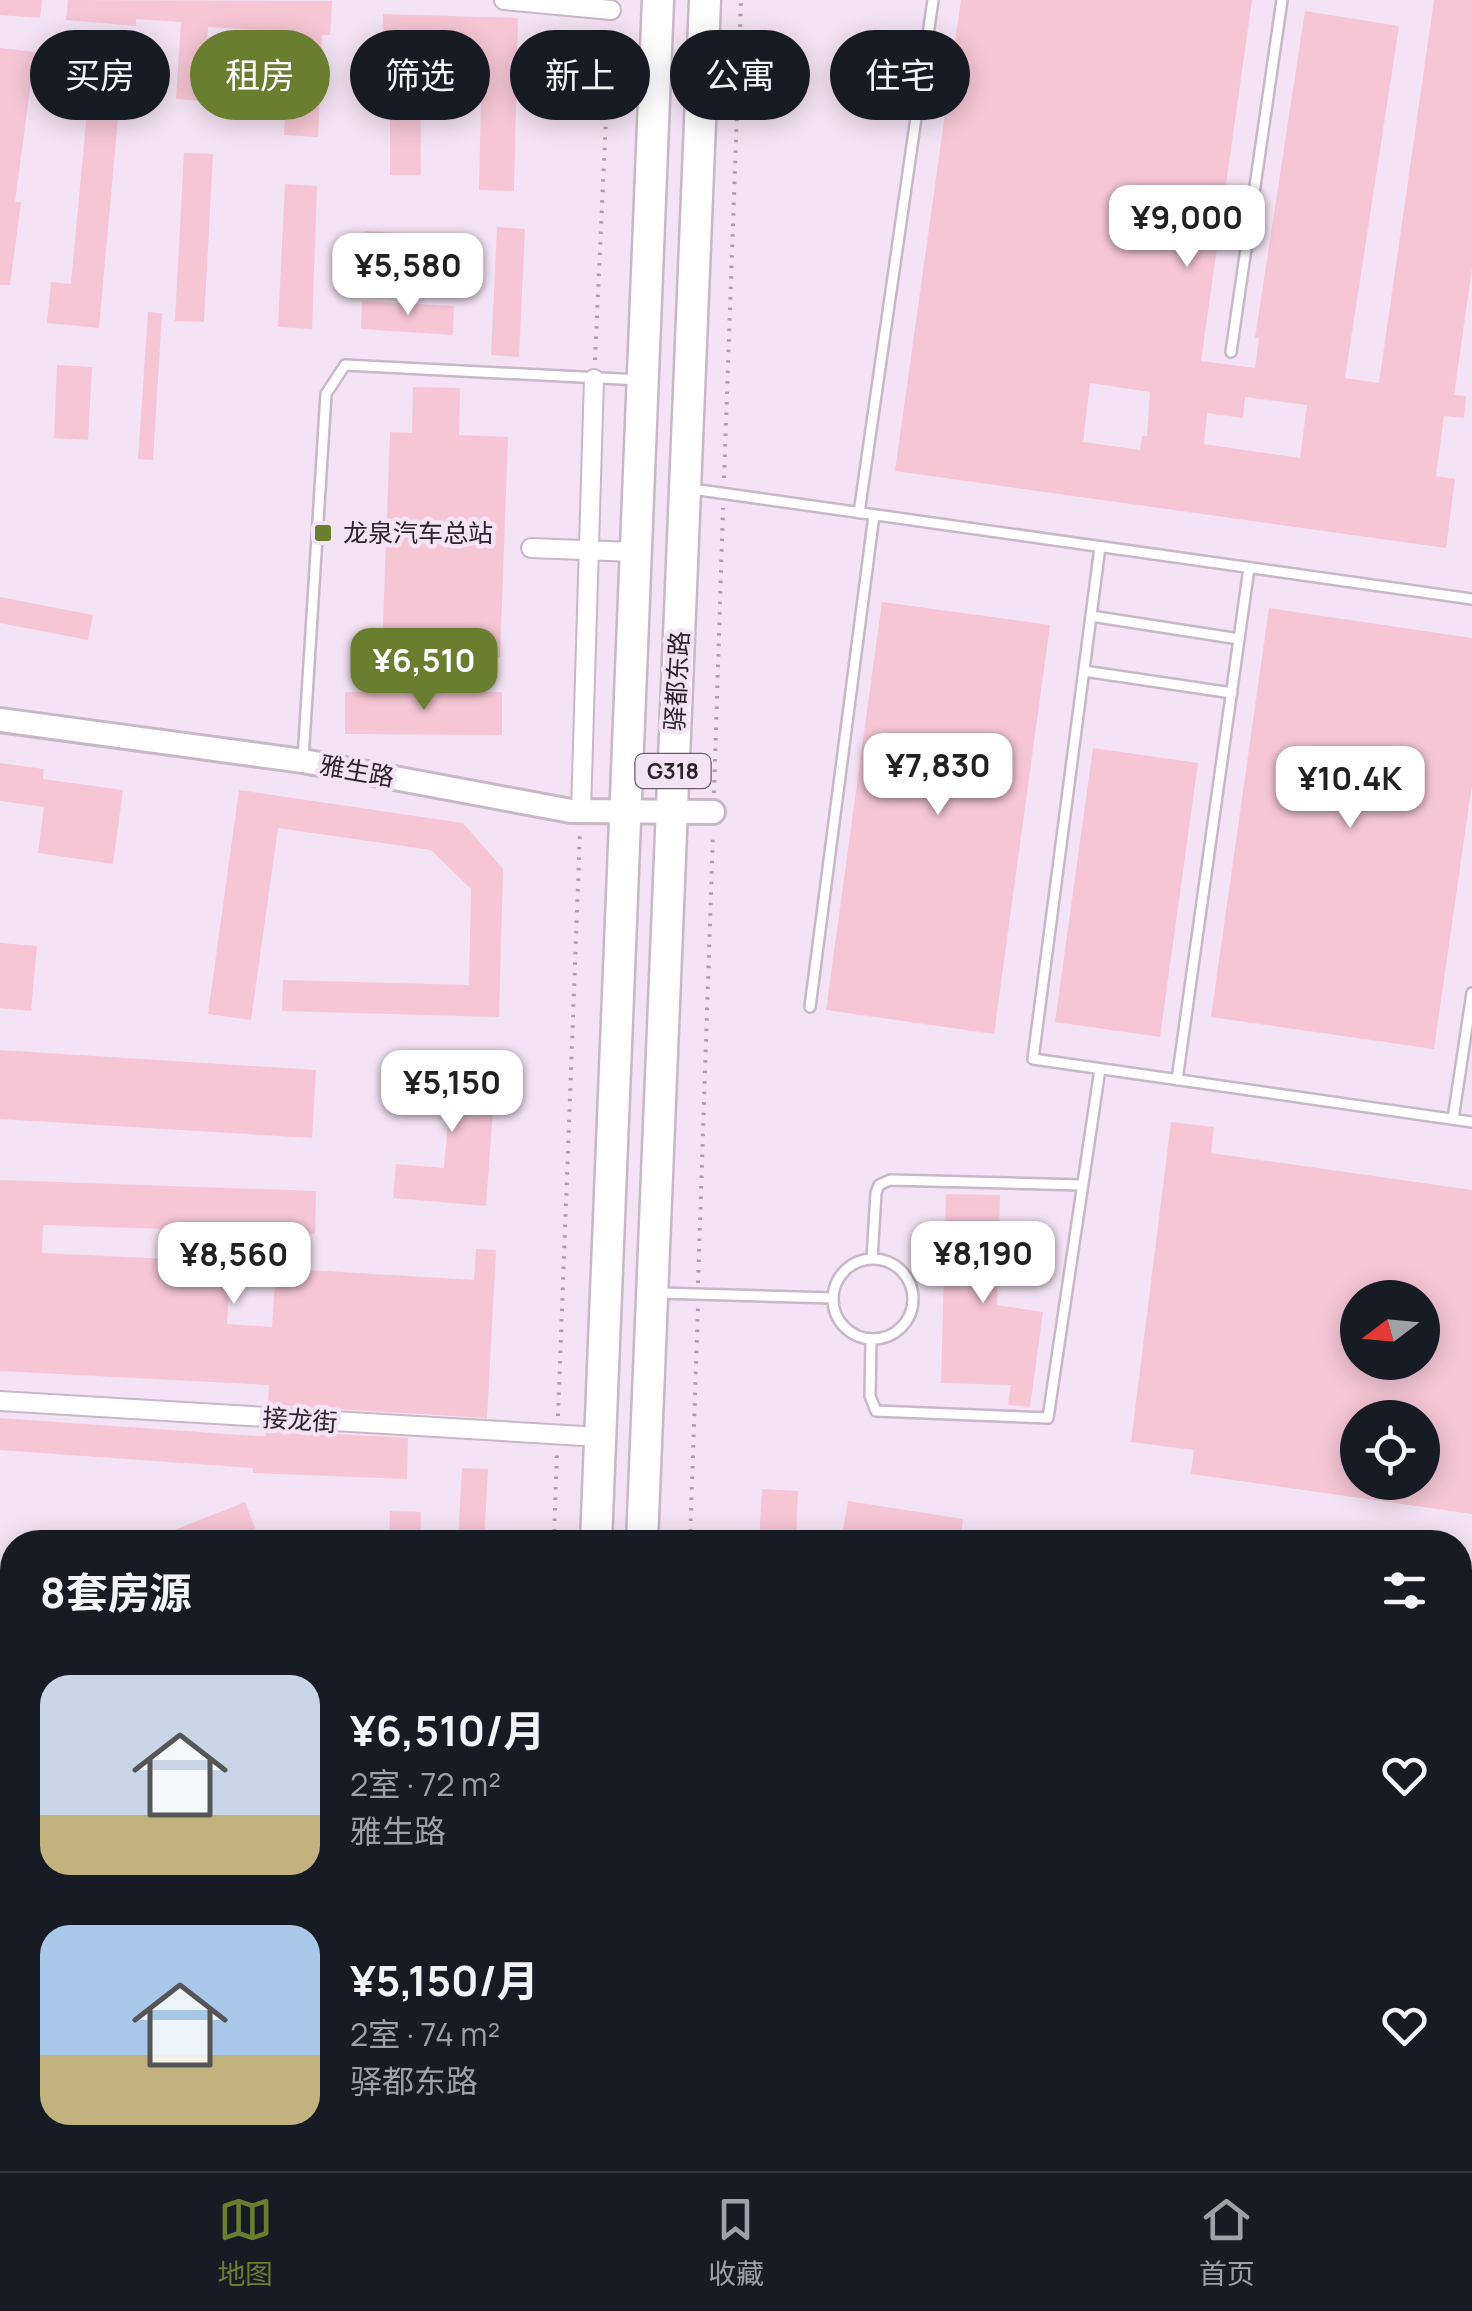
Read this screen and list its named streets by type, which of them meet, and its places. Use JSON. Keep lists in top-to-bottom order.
{
  "streets": {
    "highway": ["驿都东路", "G318"],
    "street": ["雅生路", "接龙街"]
  },
  "crossings": [
    ["驿都东路", "雅生路"],
    ["驿都东路", "接龙街"]
  ],
  "places": {
    "transit": ["龙泉汽车总站"]
  },
  "north": "left",
  "page": {
    "chip": [
      "买房",
      "租房",
      "筛选",
      "新上",
      "公寓",
      "住宅"
    ],
    "price": [
      "¥9,000",
      "¥5,580",
      "¥6,510",
      "¥7,830",
      "¥10.4K",
      "¥5,150",
      "¥8,190",
      "¥8,560"
    ],
    "heading": "8套房源",
    "list": [
      {
        "name": "¥6,510/月",
        "note": "2室 · 72 m² · 雅生路"
      },
      {
        "name": "¥5,150/月",
        "note": "2室 · 74 m² · 驿都东路"
      }
    ],
    "tabs": ["地图", "收藏", "首页"]
  }
}
